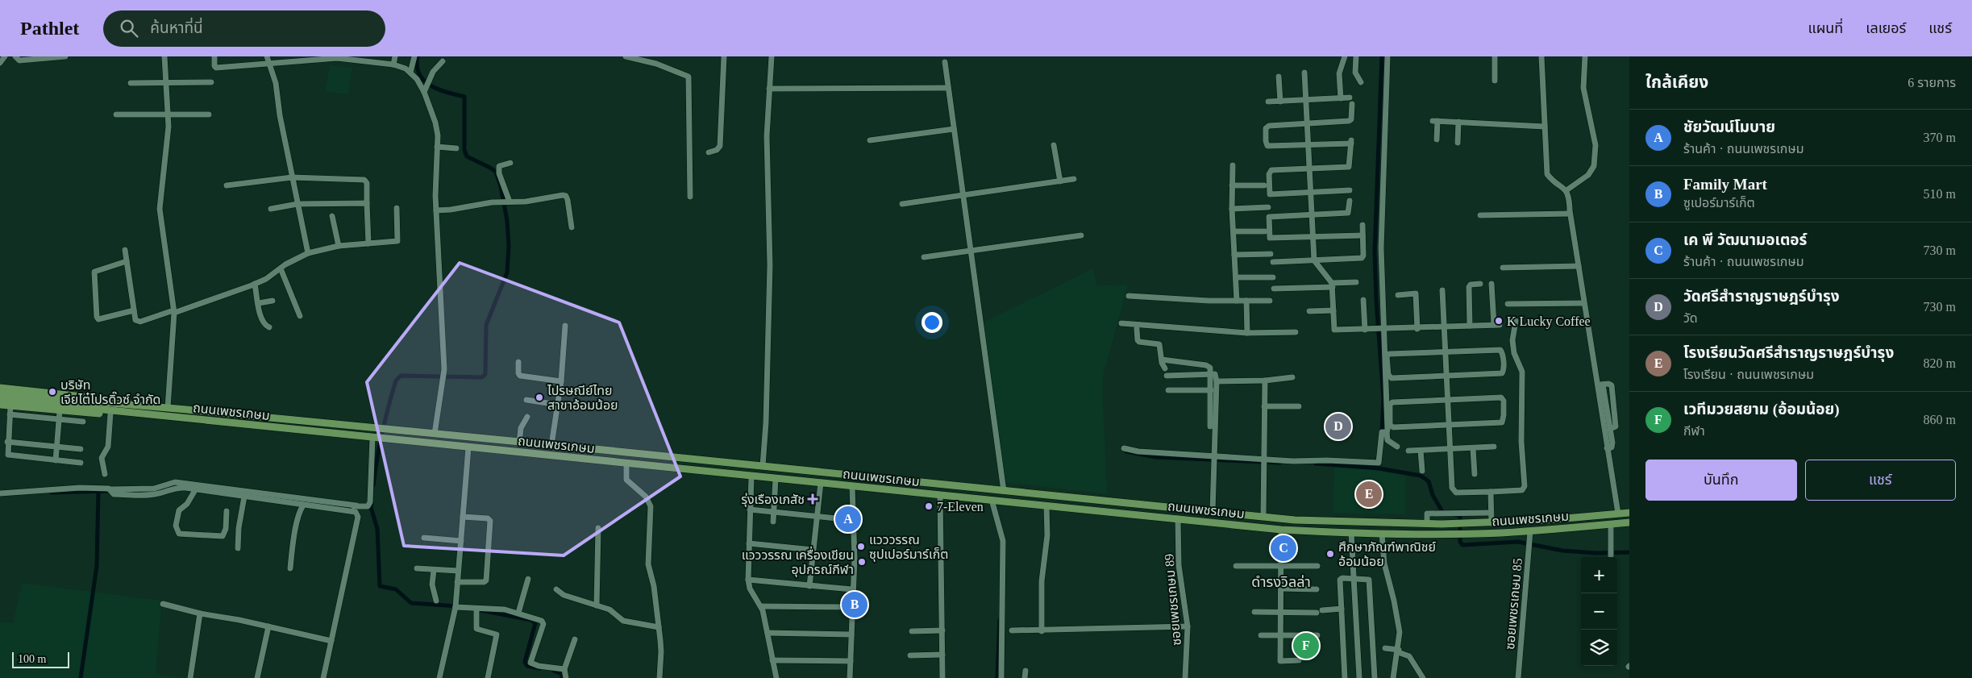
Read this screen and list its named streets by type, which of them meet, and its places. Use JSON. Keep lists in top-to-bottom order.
{
  "streets": {
    "main road": ["ถนนเพชรเกษม"],
    "street": ["ซอยเพชรเกษม 89", "ซอยเพชรเกษม 85"]
  },
  "crossings": [
    ["ถนนเพชรเกษม", "ซอยเพชรเกษม 89"],
    ["ถนนเพชรเกษม", "ซอยเพชรเกษม 85"]
  ],
  "districts": ["ดำรงวิลล่า"],
  "places": {
    "other": [
      "K Lucky Coffee",
      "บริษัท เจียไต๋โปรดิ๊วซ์ จำกัด",
      "ไปรษณีย์ไทย สาขาอ้อมน้อย",
      "7-Eleven",
      "แวววรรณ ซุปเปอร์มาร์เก็ต",
      "ศึกษาภัณฑ์พาณิชย์ อ้อมน้อย",
      "แวววรรณ เครื่องเขียน อุปกรณ์กีฬา"
    ],
    "health": ["รุ่งเรืองเภสัช"]
  },
  "scale_bar": "100 m",
  "page": {
    "header": "Pathlet",
    "search": "ค้นหาที่นี่",
    "nav": ["แผนที่", "เลเยอร์", "แชร์"],
    "heading": ["ใกล้เคียง", "6 รายการ"],
    "list": [
      {
        "mark": "A",
        "name": "ชัยวัฒน์โมบาย",
        "note": "ร้านค้า · ถนนเพชรเกษม",
        "value": "370 m"
      },
      {
        "mark": "B",
        "name": "Family Mart",
        "note": "ซูเปอร์มาร์เก็ต",
        "value": "510 m"
      },
      {
        "mark": "C",
        "name": "เค พี วัฒนามอเตอร์",
        "note": "ร้านค้า · ถนนเพชรเกษม",
        "value": "730 m"
      },
      {
        "mark": "D",
        "name": "วัดศรีสําราญราษฎร์บํารุง",
        "note": "วัด",
        "value": "730 m"
      },
      {
        "mark": "E",
        "name": "โรงเรียนวัดศรีสําราญราษฎร์บํารุง",
        "note": "โรงเรียน · ถนนเพชรเกษม",
        "value": "820 m"
      },
      {
        "mark": "F",
        "name": "เวทีมวยสยาม (อ้อมน้อย)",
        "note": "กีฬา",
        "value": "860 m"
      }
    ],
    "pins": [
      "D",
      "E",
      "A",
      "C",
      "B",
      "F"
    ],
    "buttons": ["บันทึก", "แชร์"],
    "map_buttons": ["+", "−"],
    "scale": "100 m"
  }
}
